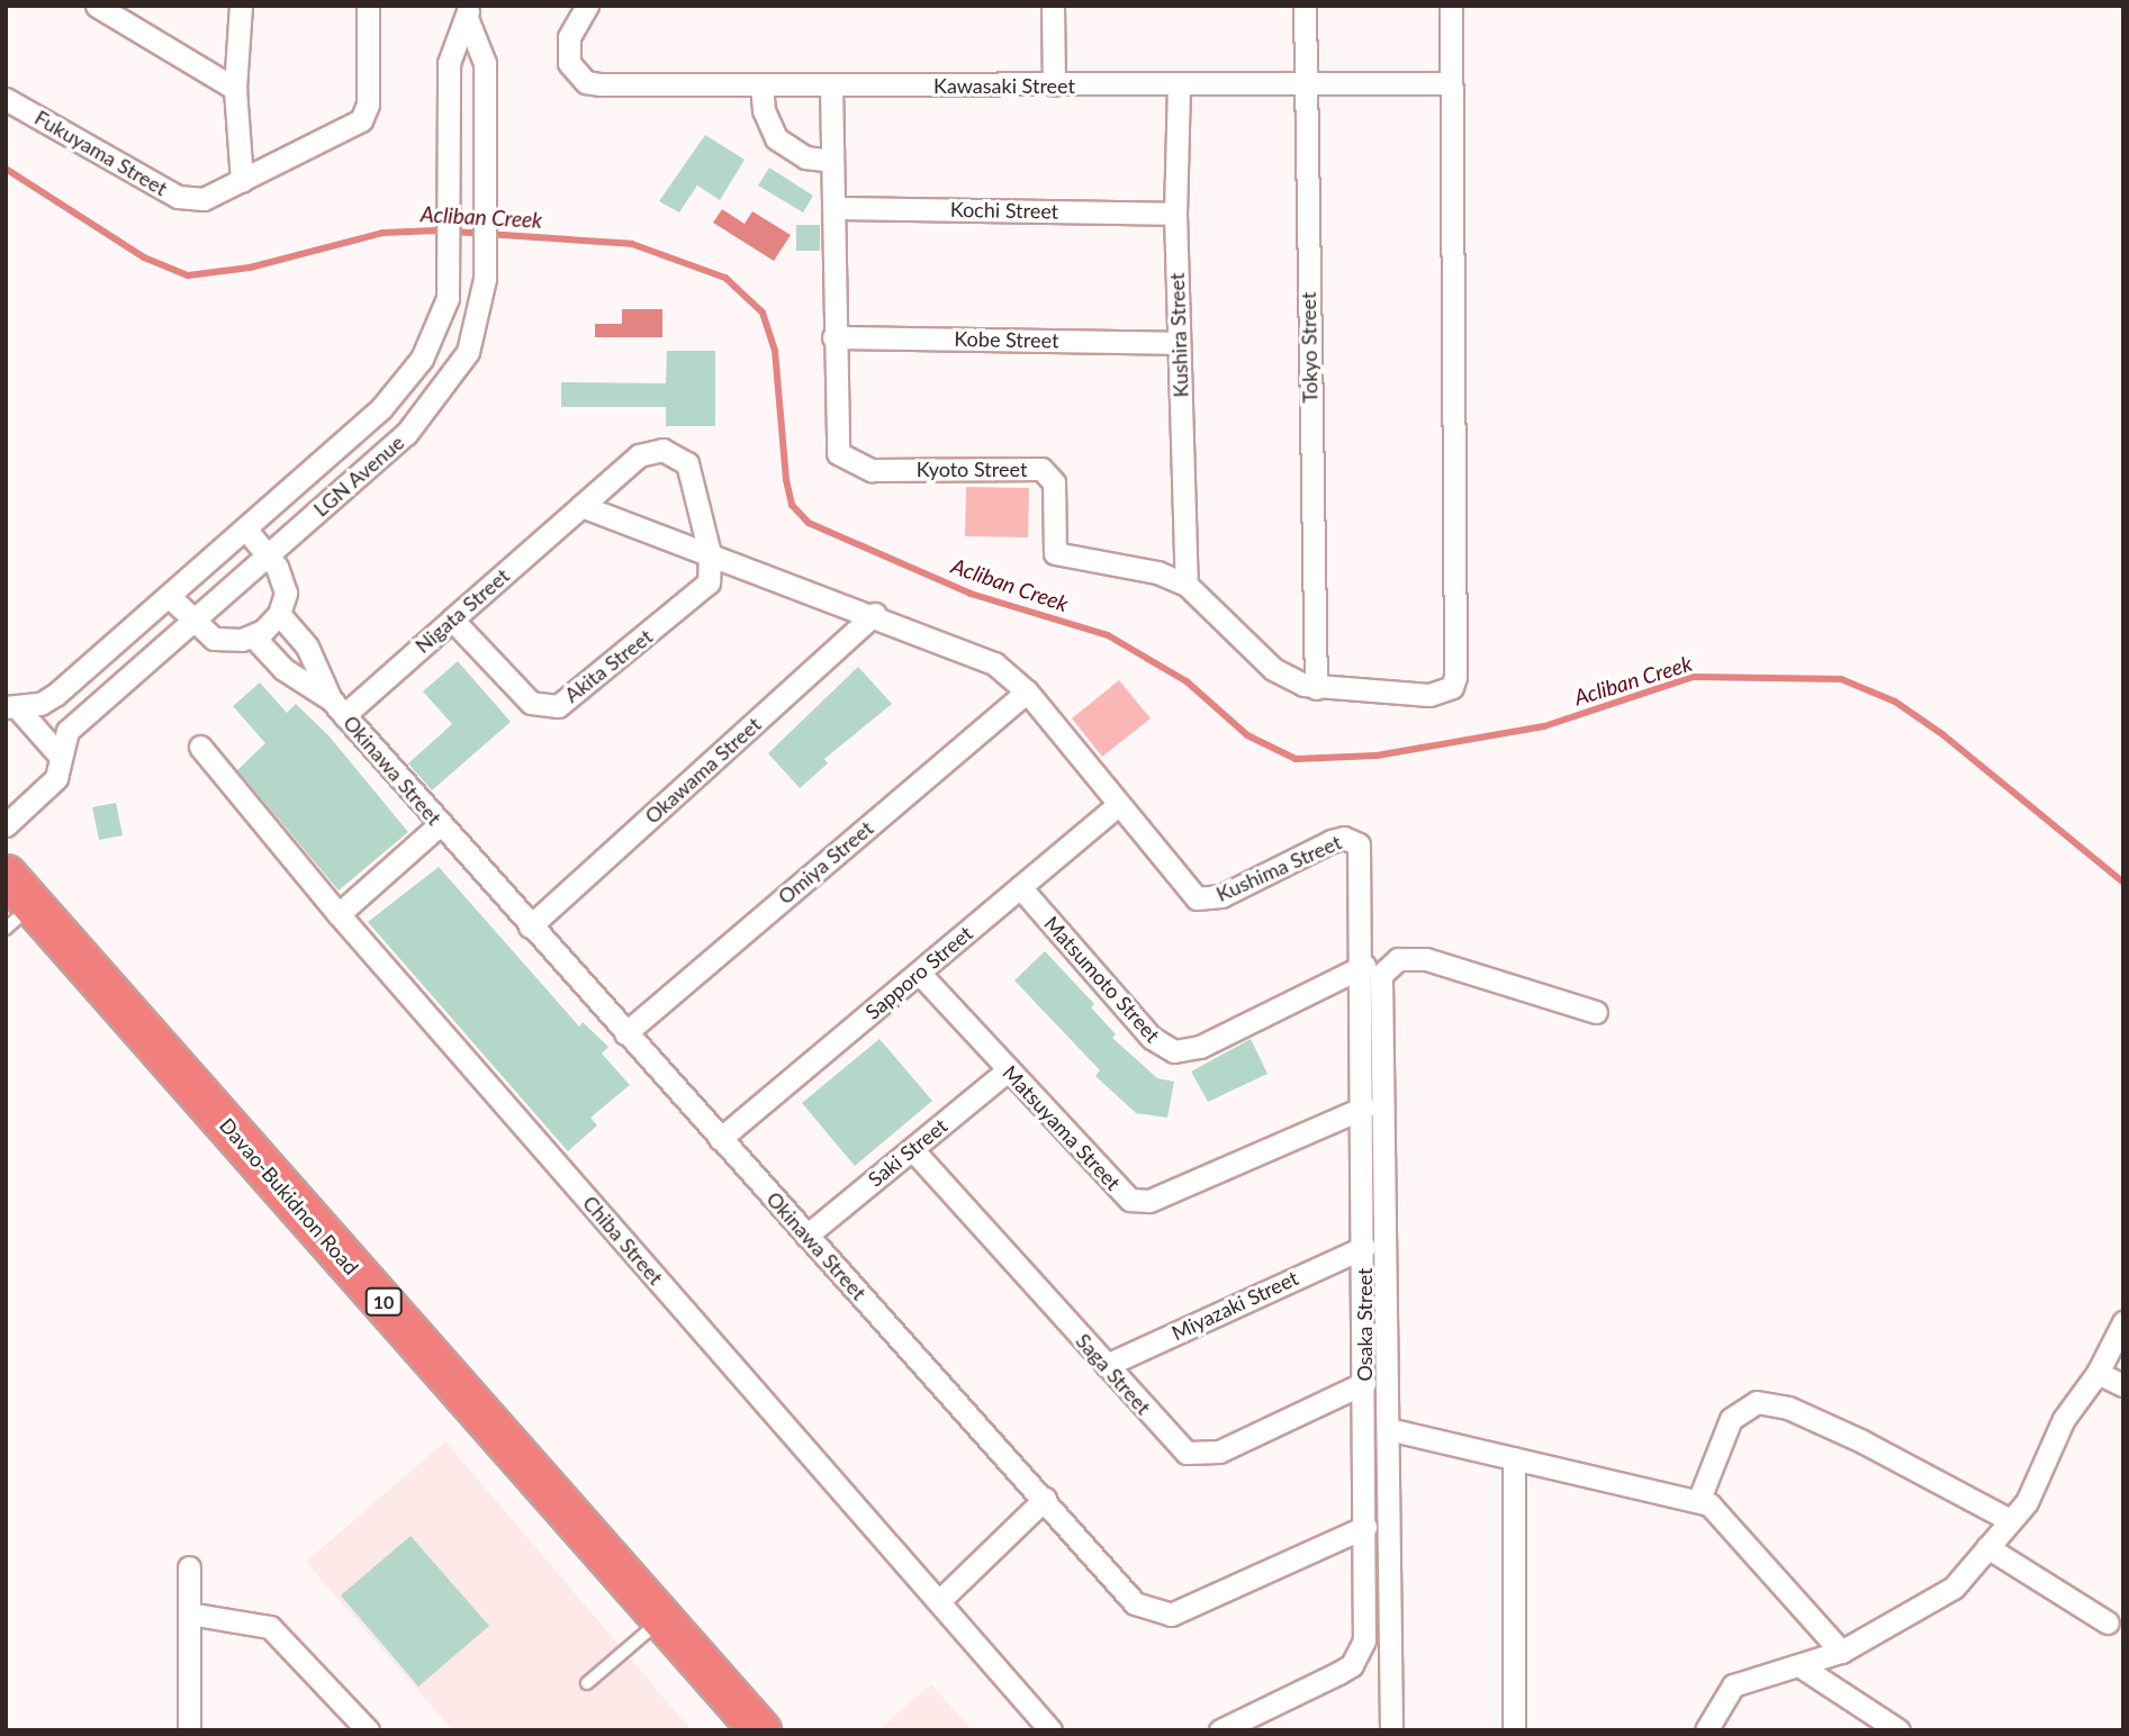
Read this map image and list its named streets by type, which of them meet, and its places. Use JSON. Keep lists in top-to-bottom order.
{
  "streets": {
    "highway": ["Davao-Bukidnon Road", "10"],
    "street": [
      "Kawasaki Street",
      "Fukuyama Street",
      "Kochi Street",
      "Kushira Street",
      "Kobe Street",
      "Tokyo Street",
      "Kyoto Street",
      "LGN Avenue",
      "Nigata Street",
      "Akita Street",
      "Okinawa Street",
      "Okawama Street",
      "Omiya Street",
      "Kushima Street",
      "Sapporo Street",
      "Matsumoto Street",
      "Matsuyama Street",
      "Saki Street",
      "Chiba Street",
      "Miyazaki Street",
      "Osaka Street",
      "Saga Street"
    ]
  },
  "crossings": [
    ["Kawasaki Street", "Kushira Street"],
    ["Kawasaki Street", "Tokyo Street"],
    ["Kawasaki Street", "Kyoto Street"],
    ["Kochi Street", "Kushira Street"],
    ["Kochi Street", "Kyoto Street"],
    ["Kushira Street", "Kobe Street"],
    ["Kushira Street", "Kyoto Street"],
    ["Kobe Street", "Kyoto Street"],
    ["Tokyo Street", "Kyoto Street"],
    ["Nigata Street", "Akita Street"],
    ["Nigata Street", "Okinawa Street"],
    ["Okinawa Street", "Okawama Street"],
    ["Okinawa Street", "Omiya Street"],
    ["Okinawa Street", "Sapporo Street"],
    ["Okinawa Street", "Saki Street"],
    ["Okinawa Street", "Osaka Street"],
    ["Kushima Street", "Sapporo Street"],
    ["Kushima Street", "Osaka Street"],
    ["Sapporo Street", "Matsumoto Street"],
    ["Sapporo Street", "Matsuyama Street"],
    ["Matsumoto Street", "Osaka Street"],
    ["Matsuyama Street", "Saki Street"],
    ["Matsuyama Street", "Osaka Street"],
    ["Saki Street", "Saga Street"],
    ["Miyazaki Street", "Osaka Street"],
    ["Miyazaki Street", "Saga Street"],
    ["Osaka Street", "Saga Street"]
  ],
  "water": ["Acliban Creek"]
}
